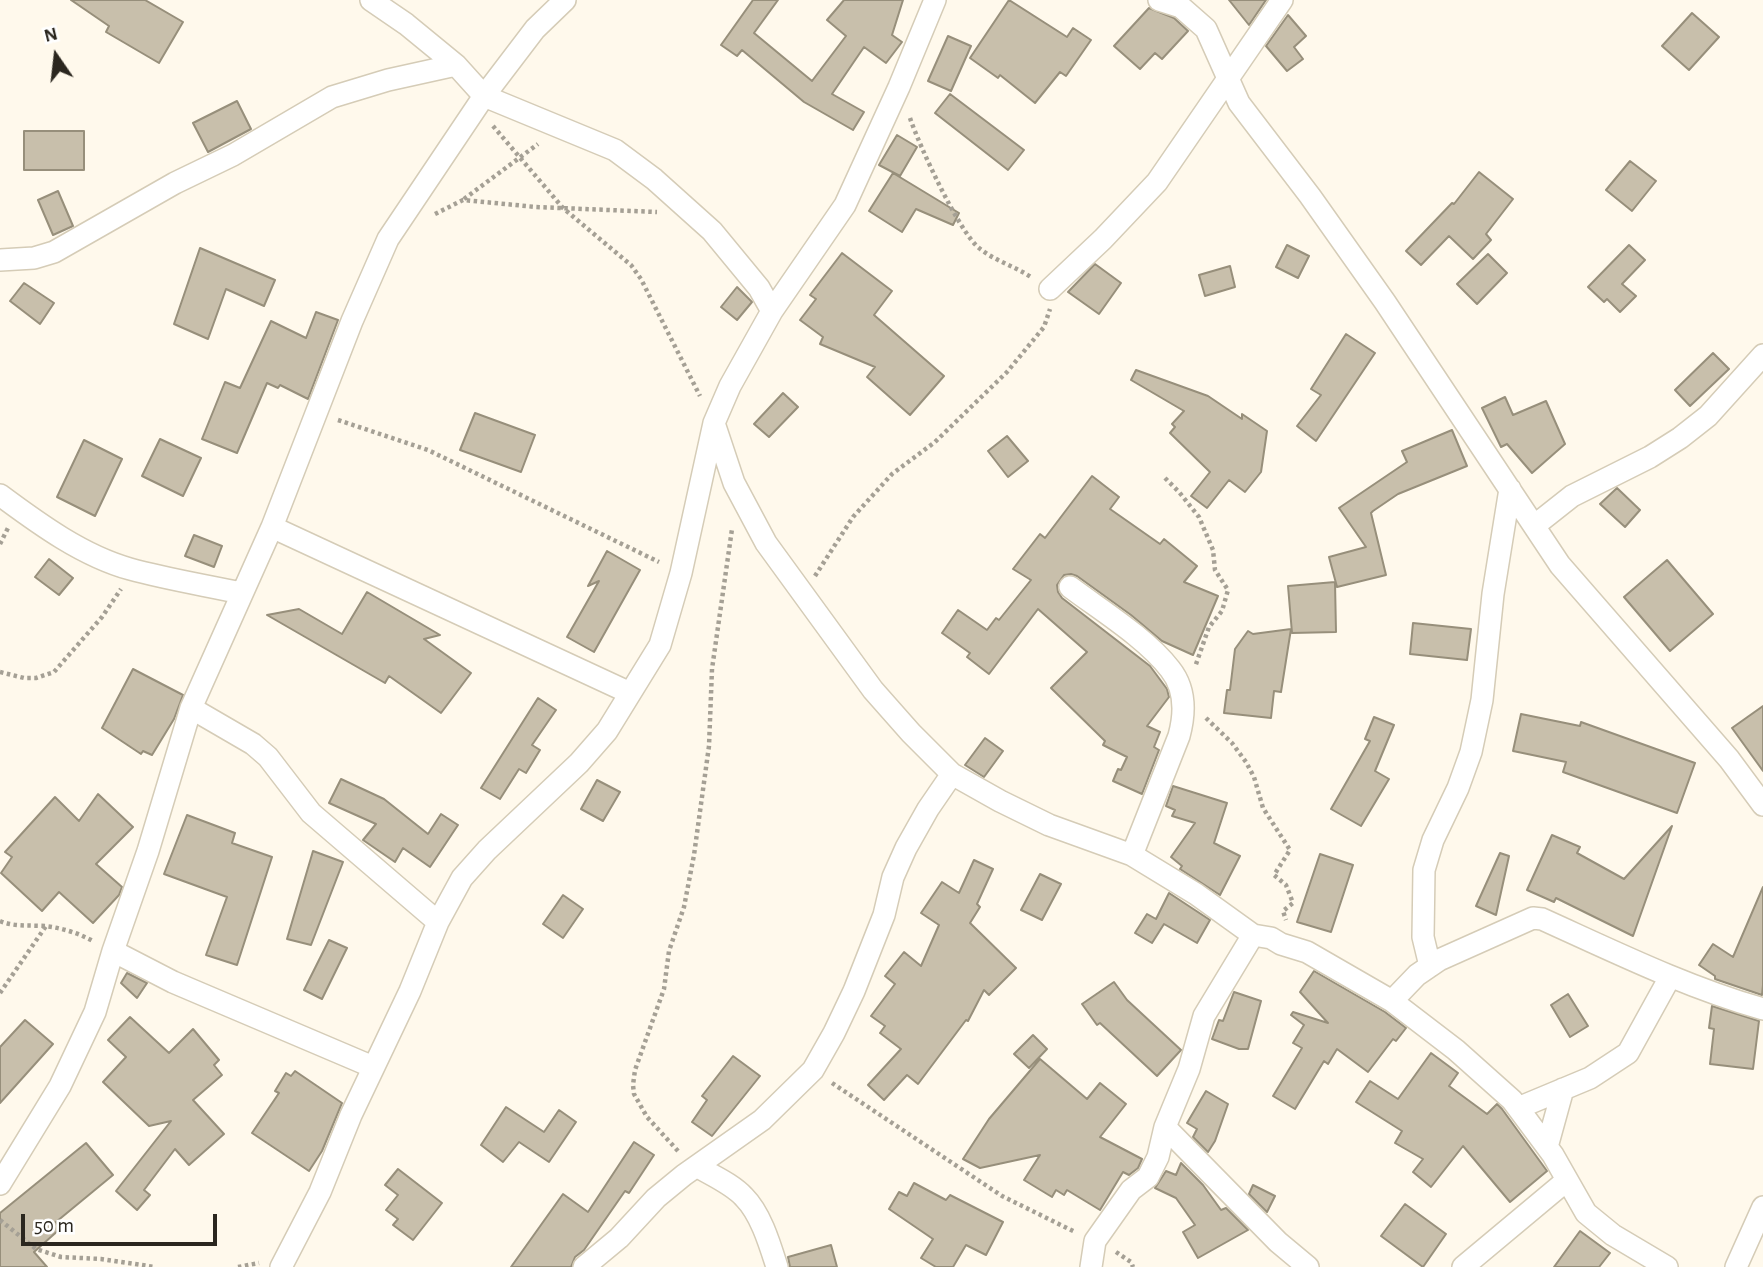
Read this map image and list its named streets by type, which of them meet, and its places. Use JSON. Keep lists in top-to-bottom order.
{
  "scale_bar": "50 m",
  "north": "top"
}
